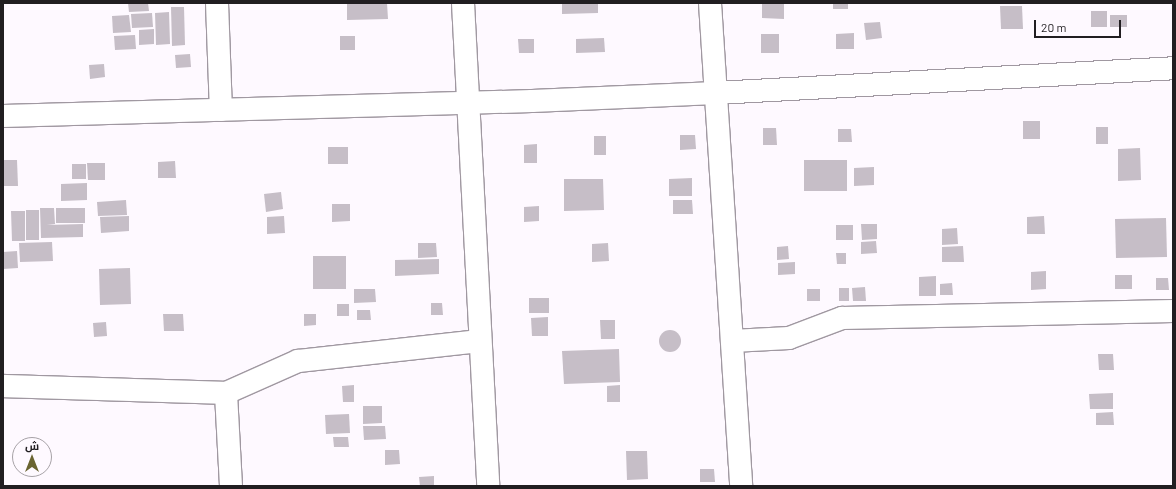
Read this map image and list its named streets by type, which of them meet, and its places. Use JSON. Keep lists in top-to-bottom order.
{
  "scale_bar": "20 m",
  "north": "top"
}
